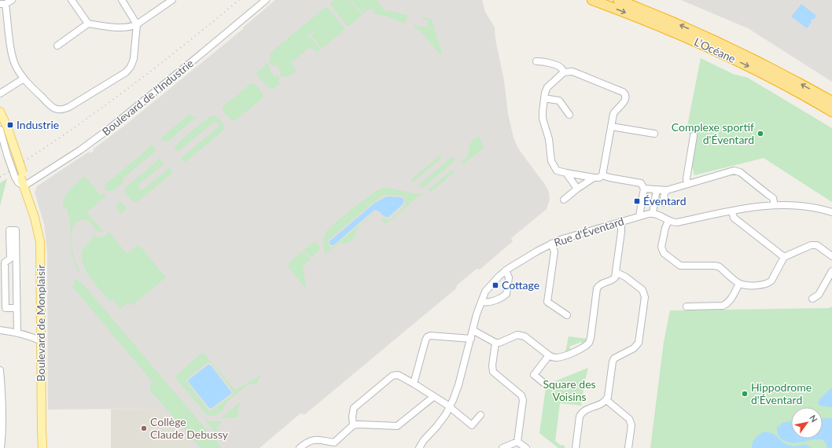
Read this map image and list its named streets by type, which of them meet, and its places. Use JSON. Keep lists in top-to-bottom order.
{
  "streets": {
    "highway": ["L’Océane"],
    "main road": ["Boulevard de Monplaisir"],
    "street": ["Boulevard de l'Industrie", "Rue d'Éventard"]
  },
  "crossings": [
    ["Boulevard de l'Industrie", "Boulevard de Monplaisir"]
  ],
  "parks": ["Square des Voisins"],
  "places": {
    "transit": ["Industrie", "Éventard", "Cottage"],
    "other": ["Complexe sportif d'Éventard", "Hippodrome d'Éventard", "Collège Claude Debussy"]
  },
  "north": "top right"
}
